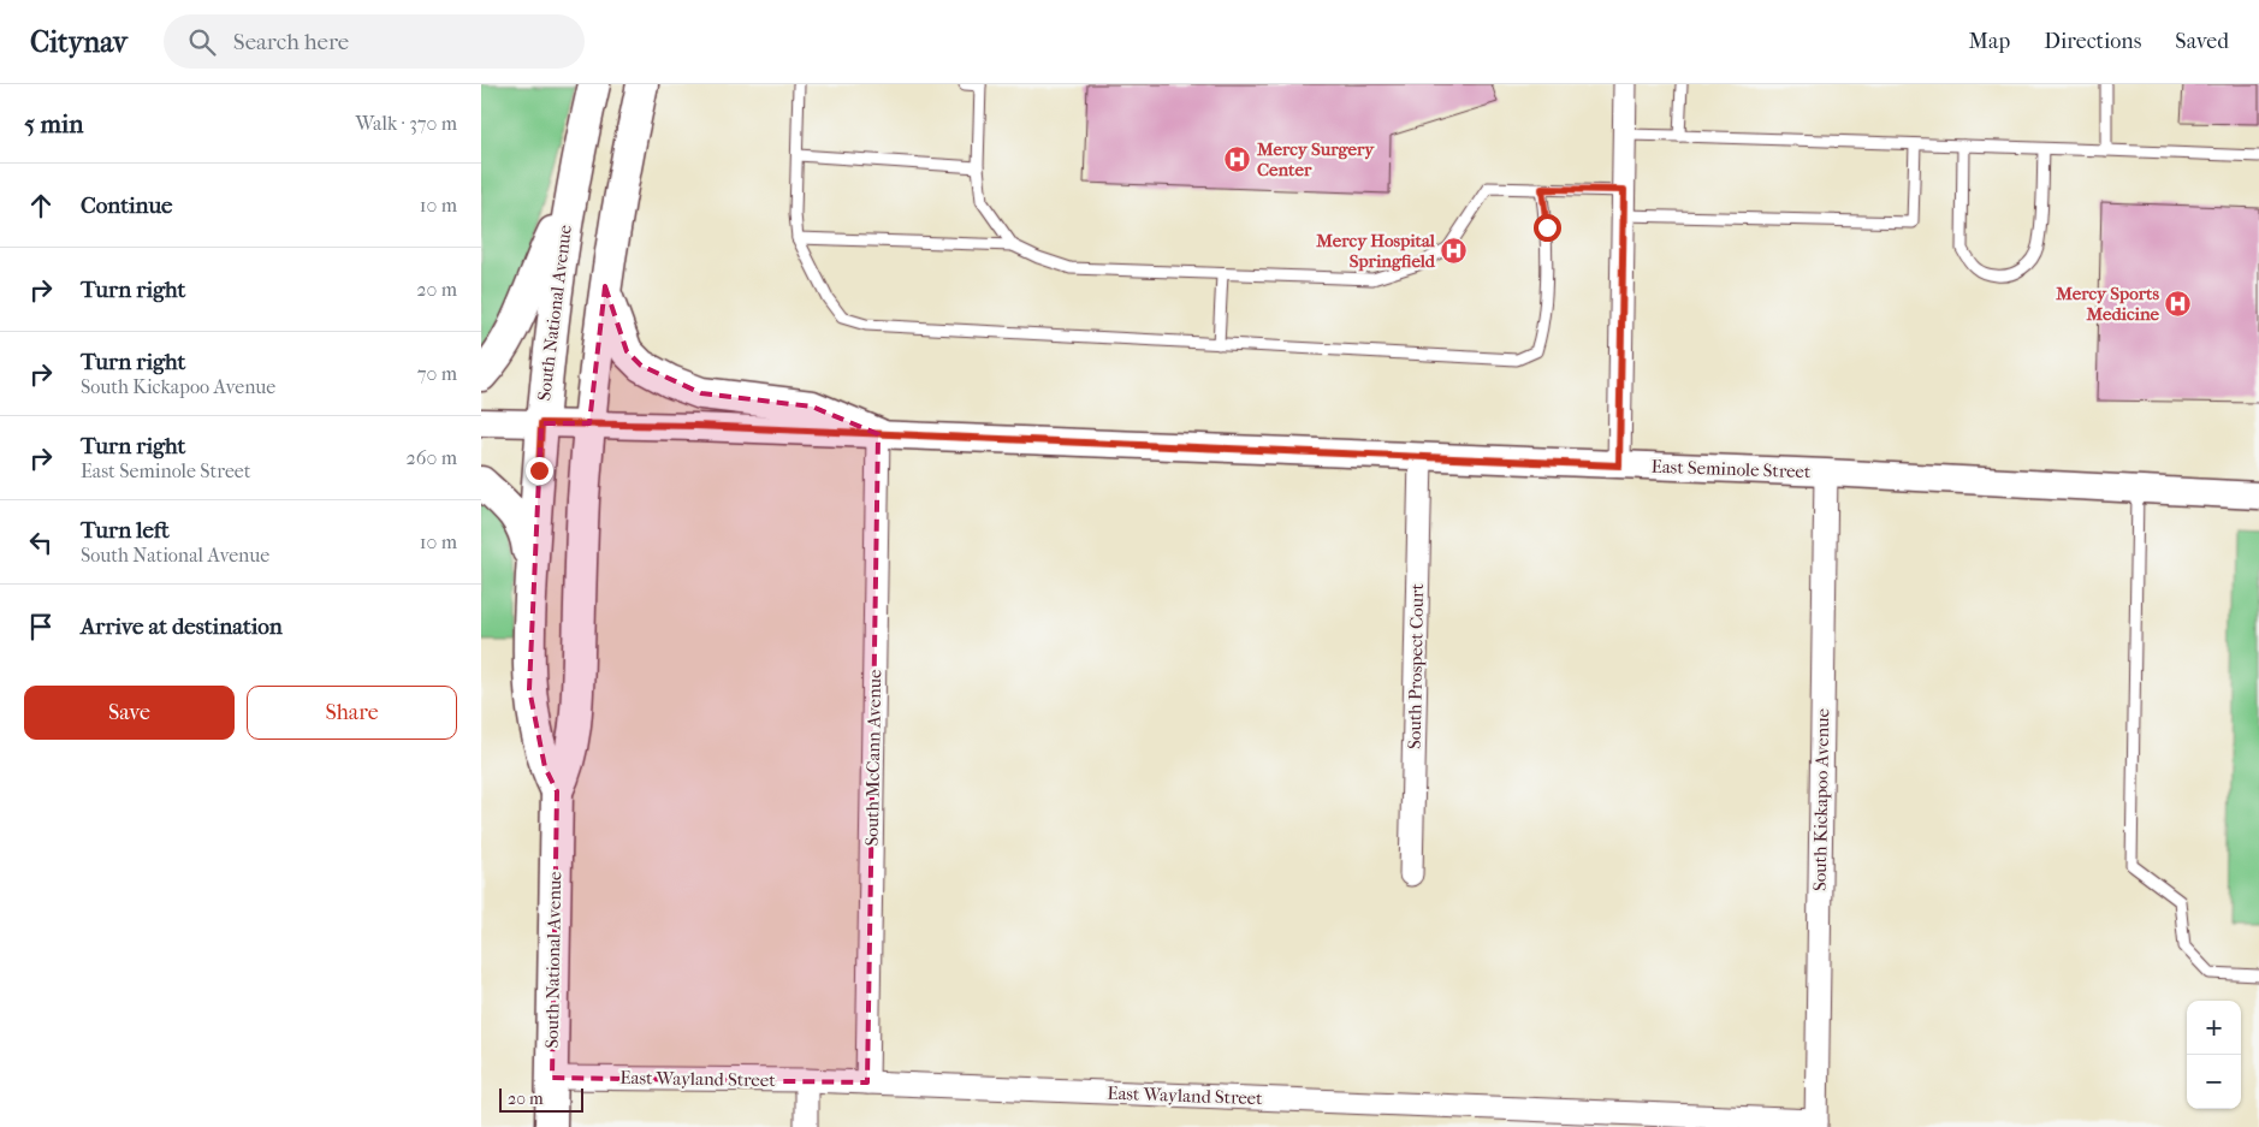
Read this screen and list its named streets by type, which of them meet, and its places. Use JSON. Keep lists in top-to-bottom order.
{
  "streets": {
    "main road": ["South National Avenue"],
    "street": [
      "East Seminole Street",
      "South Prospect Court",
      "South McCann Avenue",
      "South Kickapoo Avenue",
      "East Wayland Street"
    ]
  },
  "crossings": [
    ["South National Avenue", "East Seminole Street"],
    ["South National Avenue", "East Wayland Street"],
    ["East Seminole Street", "South Prospect Court"],
    ["East Seminole Street", "South McCann Avenue"],
    ["East Seminole Street", "South Kickapoo Avenue"],
    ["South McCann Avenue", "East Wayland Street"],
    ["South Kickapoo Avenue", "East Wayland Street"]
  ],
  "places": {
    "hospital": ["Mercy Surgery Center", "Mercy Hospital Springfield", "Mercy Sports Medicine"]
  },
  "scale_bar": "20 m",
  "page": {
    "header": "Citynav",
    "search": "Search here",
    "nav": ["Map", "Directions", "Saved"],
    "heading": ["5 min", "Walk · 370 m"],
    "list": [
      ["Continue", "10 m"],
      ["Turn right", "20 m"],
      ["Turn right", "South Kickapoo Avenue", "70 m"],
      ["Turn right", "East Seminole Street", "260 m"],
      ["Turn left", "South National Avenue", "10 m"],
      "Arrive at destination"
    ],
    "buttons": ["Save", "Share"],
    "map_buttons": ["+", "−"],
    "scale": "20 m"
  }
}
